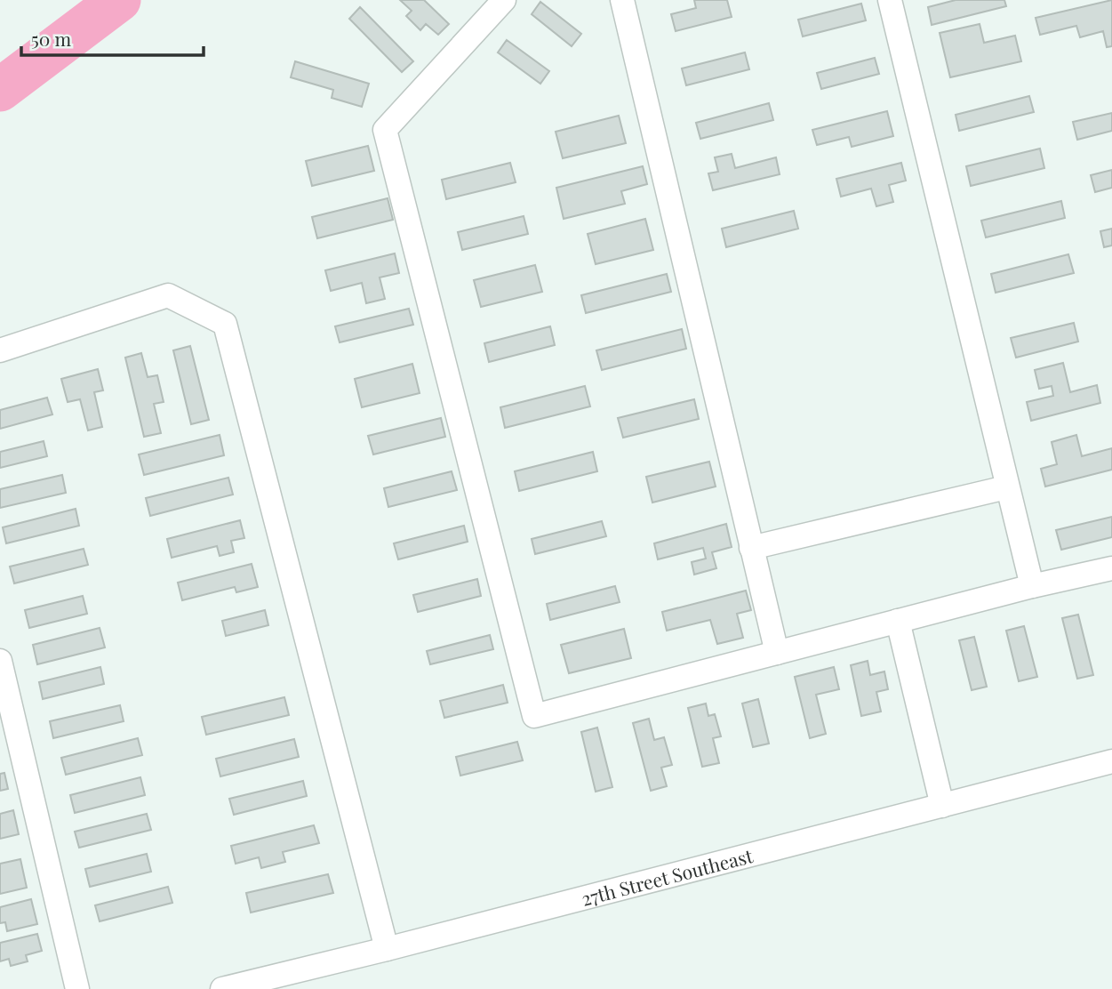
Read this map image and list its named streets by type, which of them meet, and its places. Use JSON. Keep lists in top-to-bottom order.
{
  "streets": {
    "street": ["27th Street Southeast"]
  },
  "scale_bar": "50 m"
}
